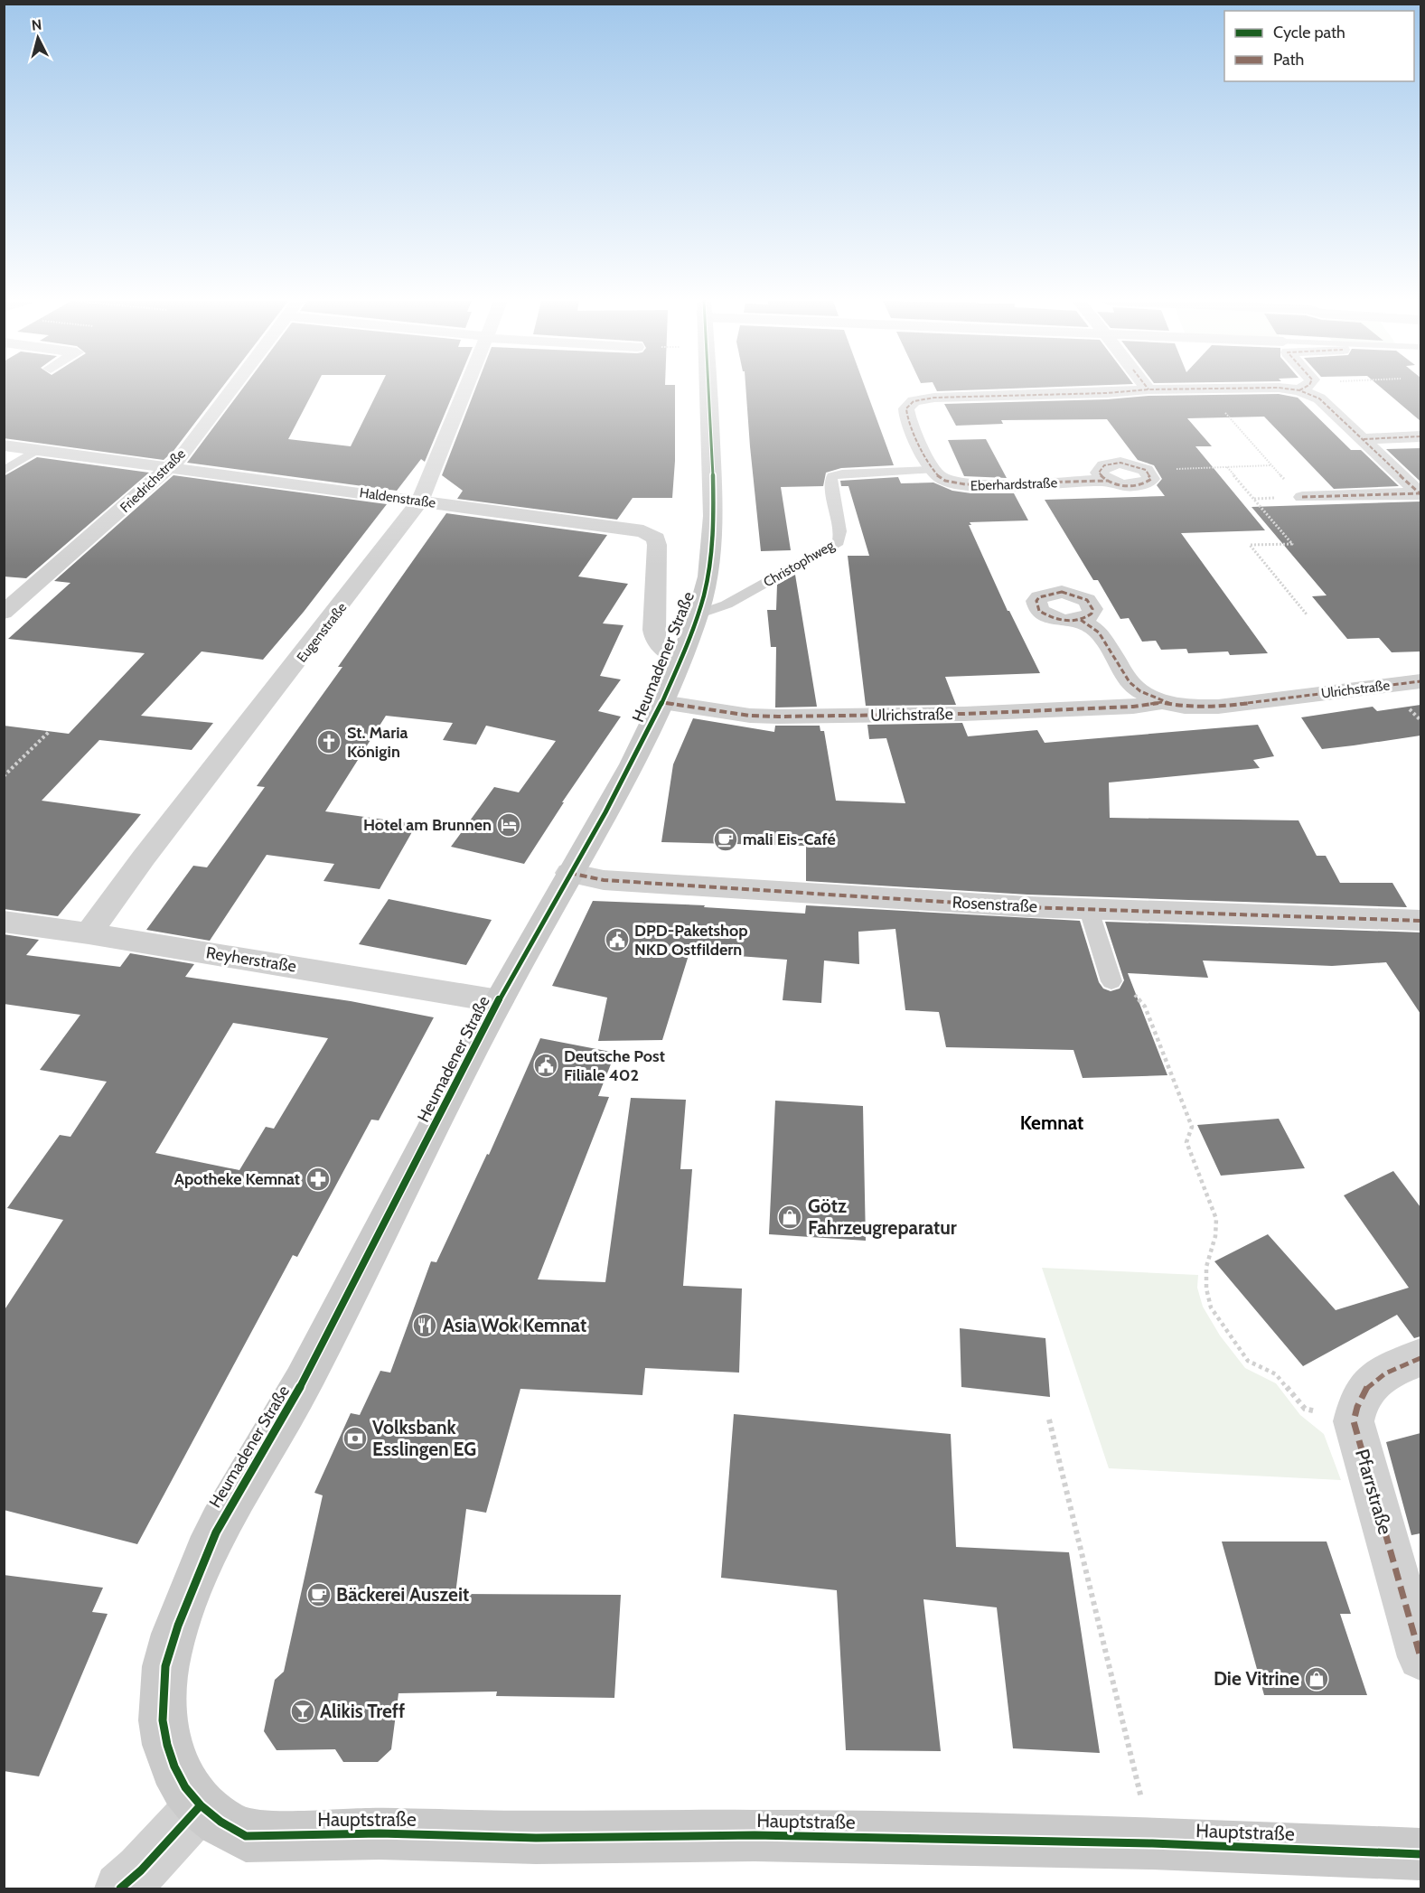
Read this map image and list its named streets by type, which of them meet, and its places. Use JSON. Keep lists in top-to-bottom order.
{
  "streets": {
    "main road": ["Heumadener Straße", "Hauptstraße"],
    "street": [
      "Friedrichstraße",
      "Eberhardstraße",
      "Haldenstraße",
      "Eugenstraße",
      "Ulrichstraße",
      "Rosenstraße",
      "Reyherstraße",
      "Pfarrstraße"
    ],
    "lane": ["Christophweg"]
  },
  "crossings": [
    ["Friedrichstraße", "Haldenstraße"],
    ["Eberhardstraße", "Christophweg"],
    ["Haldenstraße", "Eugenstraße"],
    ["Haldenstraße", "Heumadener Straße"],
    ["Christophweg", "Heumadener Straße"],
    ["Eugenstraße", "Reyherstraße"],
    ["Heumadener Straße", "Ulrichstraße"],
    ["Heumadener Straße", "Rosenstraße"],
    ["Heumadener Straße", "Reyherstraße"],
    ["Heumadener Straße", "Hauptstraße"]
  ],
  "districts": ["Kemnat"],
  "places": {
    "church": ["St. Maria Königin"],
    "hotel": ["Hotel am Brunnen"],
    "cafe": ["mali Eis-Café", "Bäckerei Auszeit"],
    "public building": ["DPD-Paketshop NKD Ostfildern", "Deutsche Post Filiale 402"],
    "pharmacy": ["Apotheke Kemnat"],
    "shop": ["Götz Fahrzeugreparatur", "Die Vitrine"],
    "restaurant": ["Asia Wok Kemnat"],
    "bank": ["Volksbank Esslingen EG"],
    "bar": ["Alikis Treff"]
  },
  "legend": ["Cycle path", "Path"],
  "north": "top"
}
